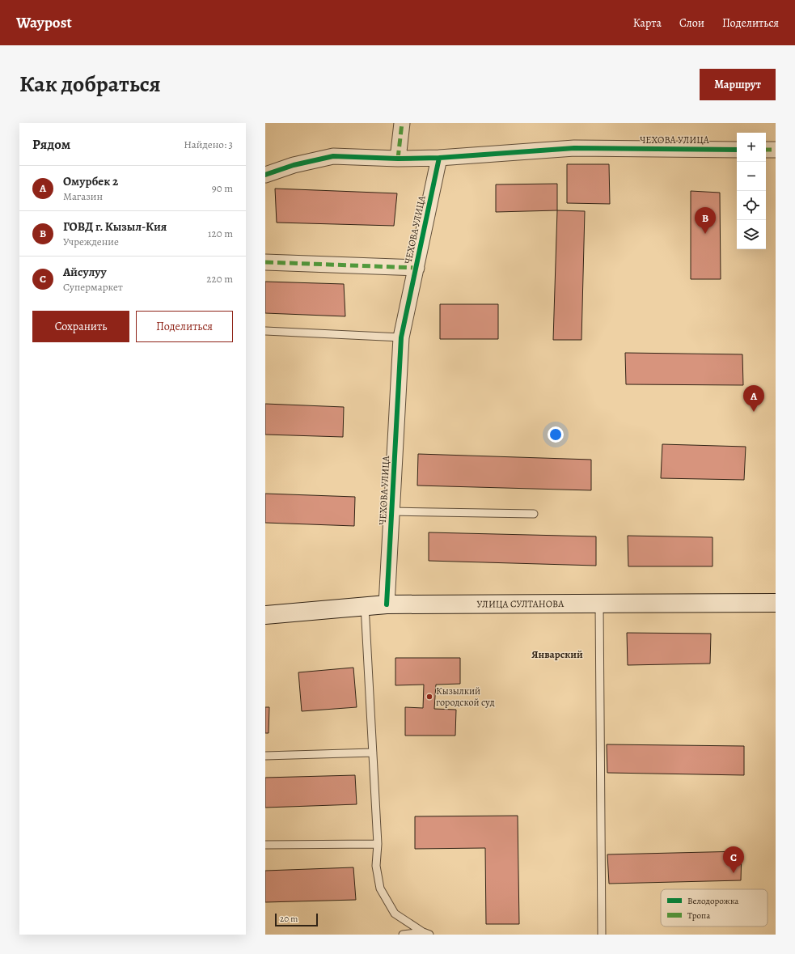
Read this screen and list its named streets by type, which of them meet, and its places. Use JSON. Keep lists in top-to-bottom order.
{
  "streets": {
    "main road": ["УЛИЦА СУЛТАНОВА"],
    "street": ["ЧЕХОВА УЛИЦА"]
  },
  "crossings": [
    ["ЧЕХОВА УЛИЦА", "УЛИЦА СУЛТАНОВА"]
  ],
  "districts": ["Январский"],
  "places": ["Кызылкий городской суд"],
  "legend": ["Велодорожка", "Тропа"],
  "scale_bar": "20 m",
  "page": {
    "header": "Waypost",
    "nav": ["Карта", "Слои", "Поделиться"],
    "title": "Как добраться",
    "buttons": [
      "Маршрут",
      ["Сохранить", "Поделиться"]
    ],
    "heading": ["Рядом", "Найдено: 3"],
    "map_buttons": ["+", "−"],
    "list": [
      {
        "mark": "A",
        "name": "Омурбек 2",
        "note": "Магазин",
        "value": "90 m"
      },
      {
        "mark": "B",
        "name": "ГОВД г. Кызыл-Кия",
        "note": "Учреждение",
        "value": "120 m"
      },
      {
        "mark": "C",
        "name": "Айсулуу",
        "note": "Супермаркет",
        "value": "220 m"
      }
    ],
    "pins": ["B", "A", "C"],
    "scale": "20 m"
  }
}
